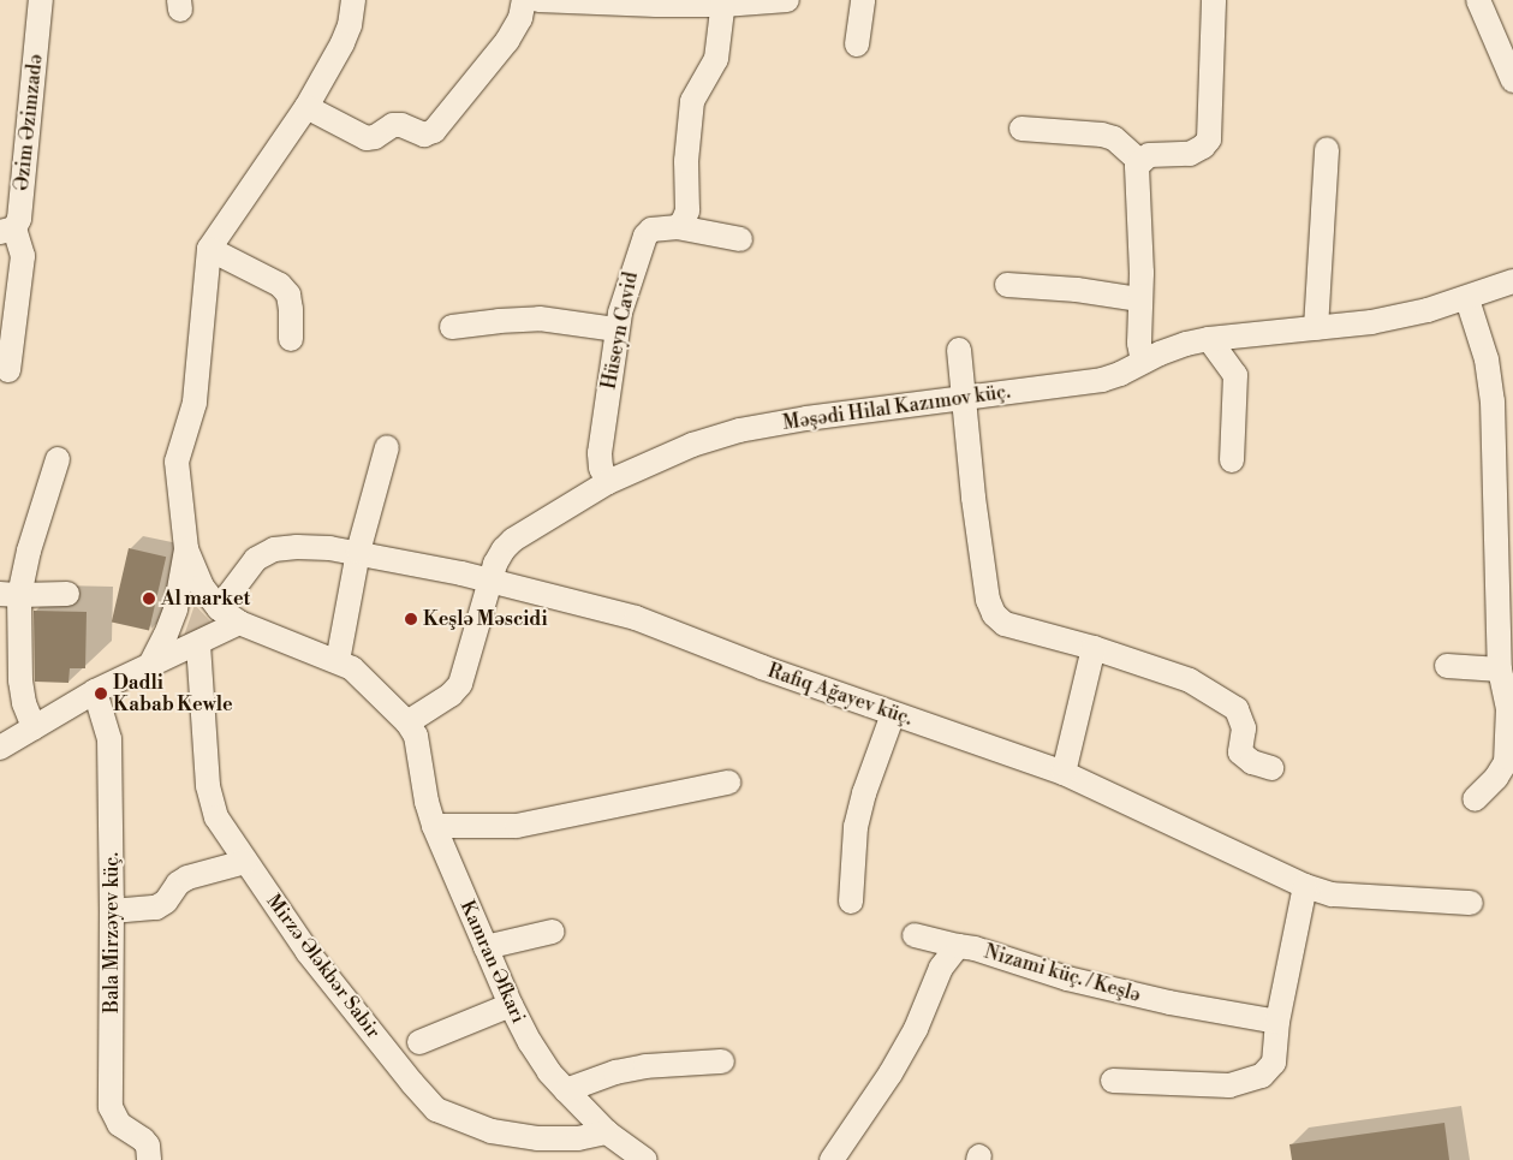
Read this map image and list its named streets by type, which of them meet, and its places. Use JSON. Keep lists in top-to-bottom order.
{
  "streets": {
    "street": [
      "Əzim Əzimzadə",
      "Hüseyn Cavid",
      "Məşədi Hilal Kazımov küç.",
      "Rafiq Ağayev küç.",
      "Bala Mirzəyev küç.",
      "Kamran Əfkari",
      "Mirzə Ələkbər Sabir",
      "Nizami küç. / Keşlə"
    ]
  },
  "crossings": [
    ["Hüseyn Cavid", "Məşədi Hilal Kazımov küç."],
    ["Məşədi Hilal Kazımov küç.", "Rafiq Ağayev küç."],
    ["Məşədi Hilal Kazımov küç.", "Kamran Əfkari"],
    ["Kamran Əfkari", "Mirzə Ələkbər Sabir"]
  ],
  "places": ["Al market", "Keşlə Məscidi", "Dadli Kabab Kewle"]
}
